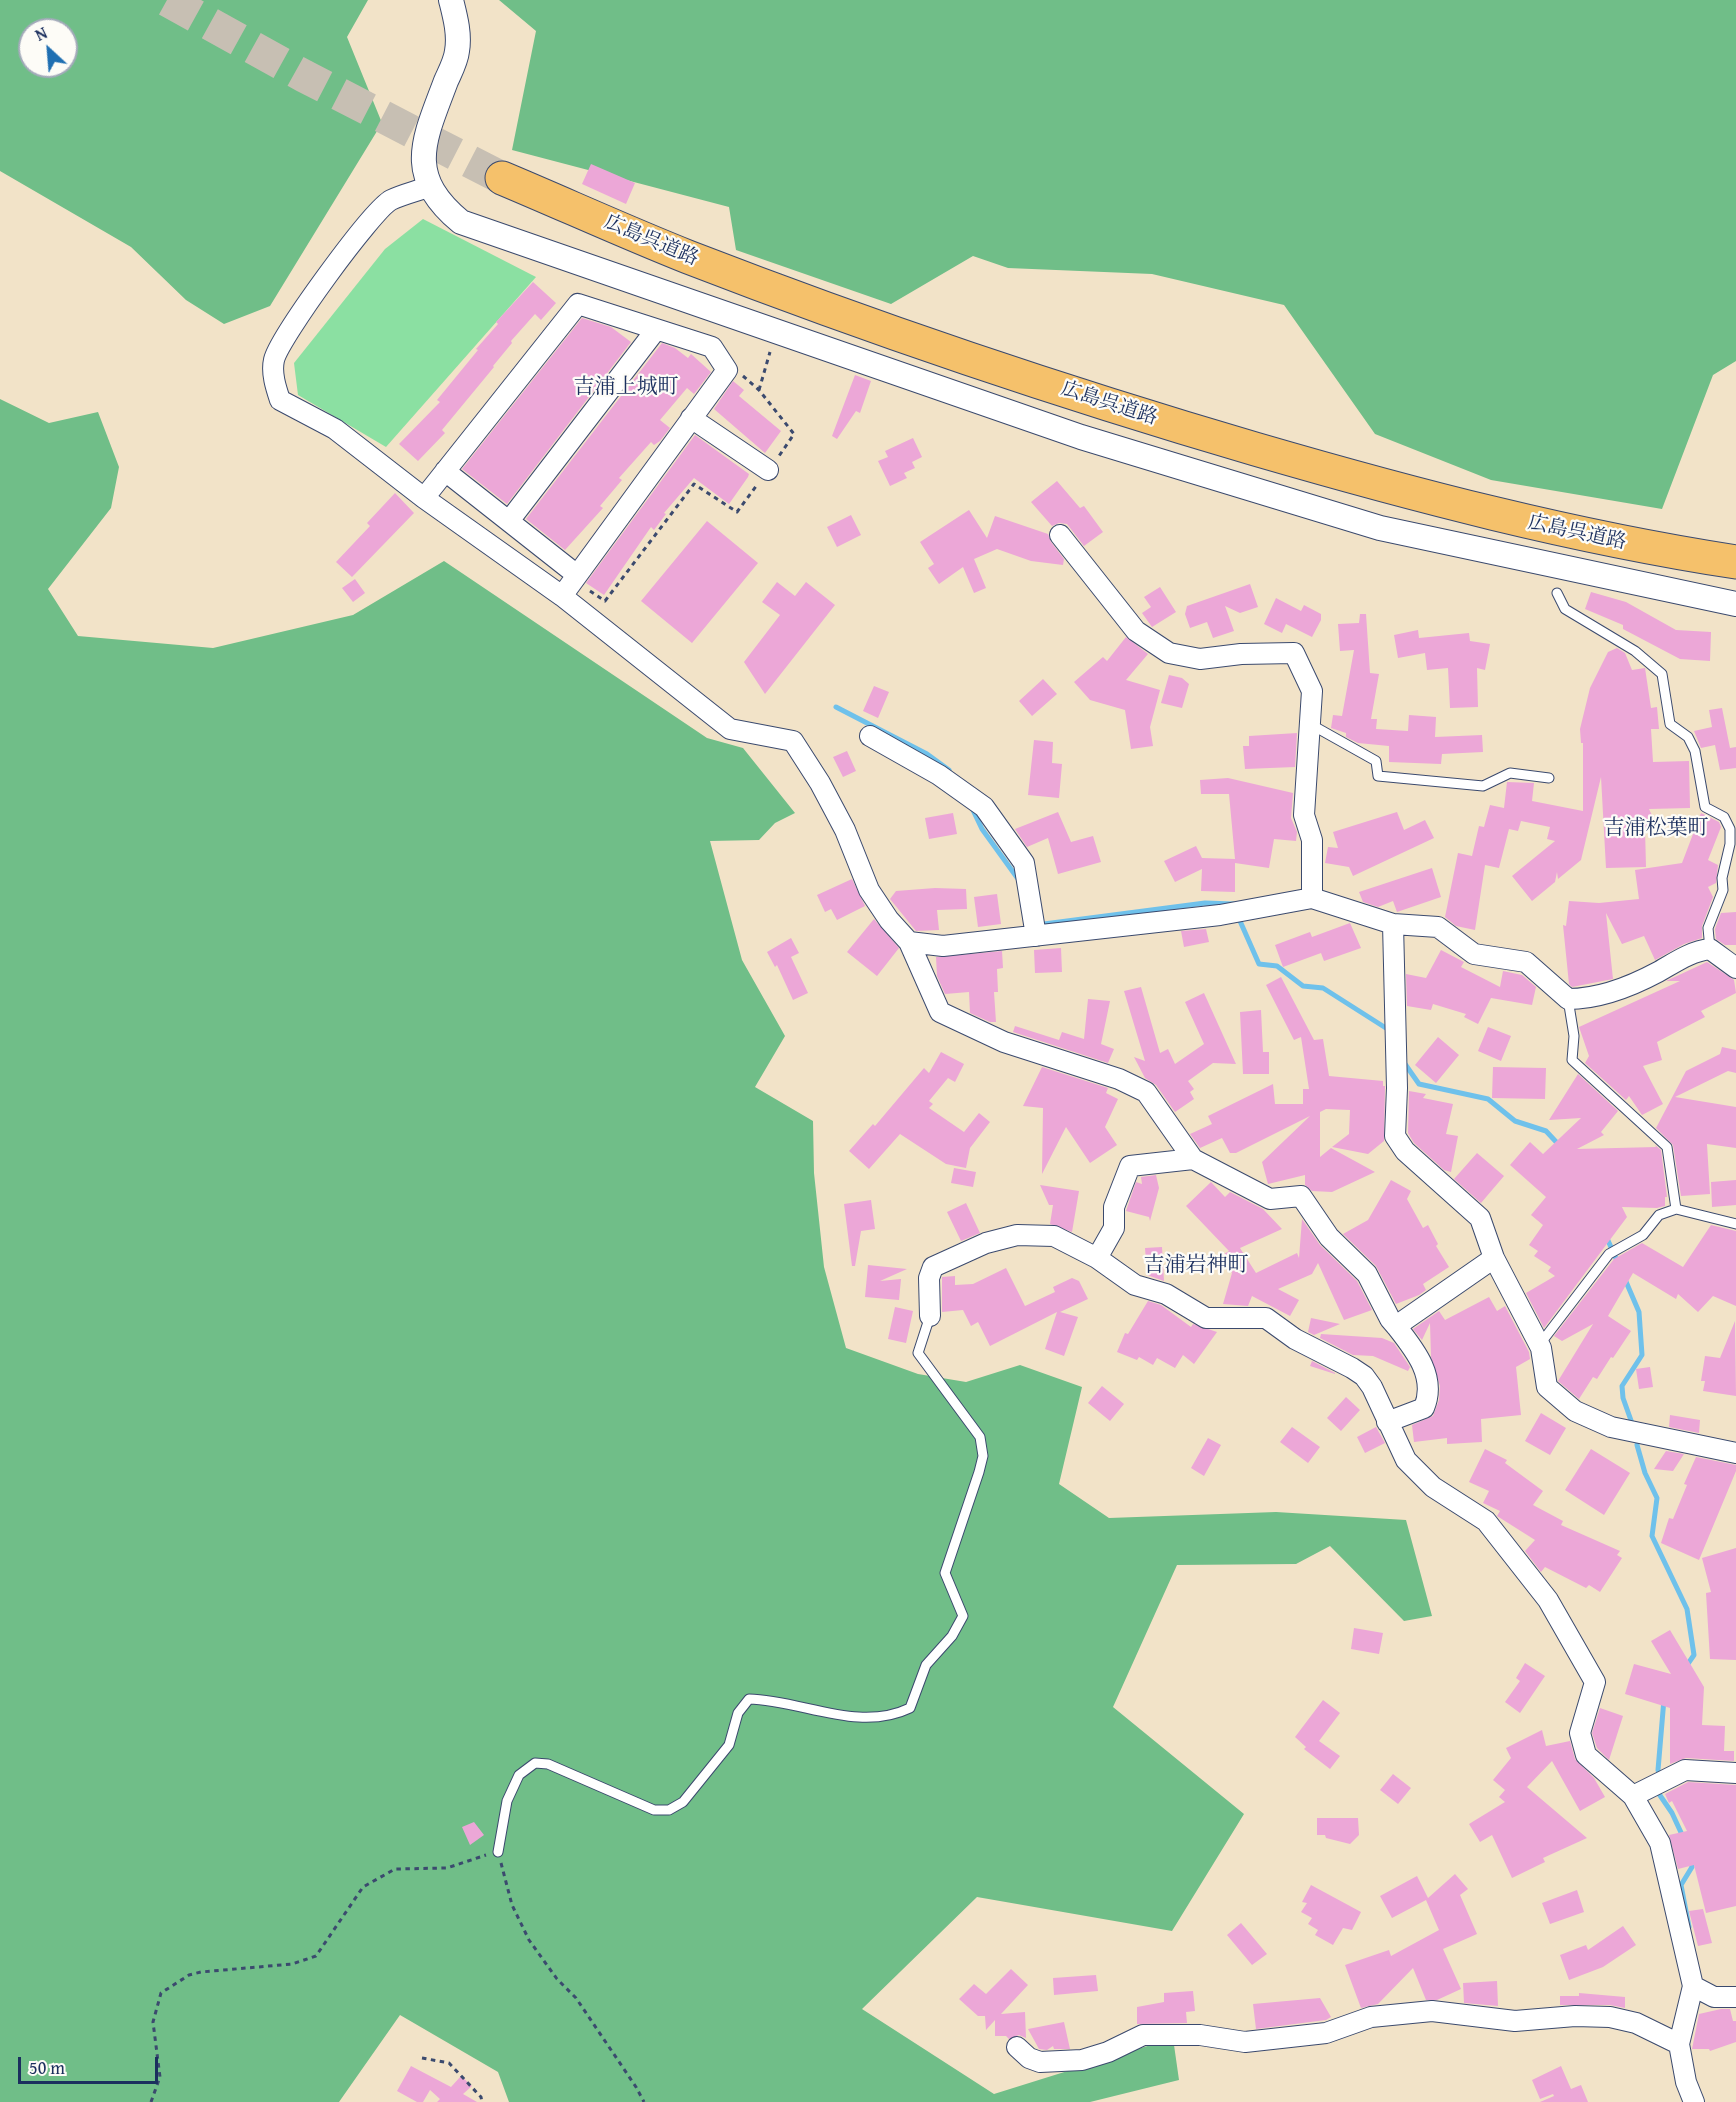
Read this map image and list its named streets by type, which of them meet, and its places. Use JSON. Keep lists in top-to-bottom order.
{
  "streets": {
    "highway": ["広島呉道路"]
  },
  "districts": ["吉浦上城町", "吉浦松葉町", "吉浦岩神町"],
  "scale_bar": "50 m",
  "north": "top left"
}
